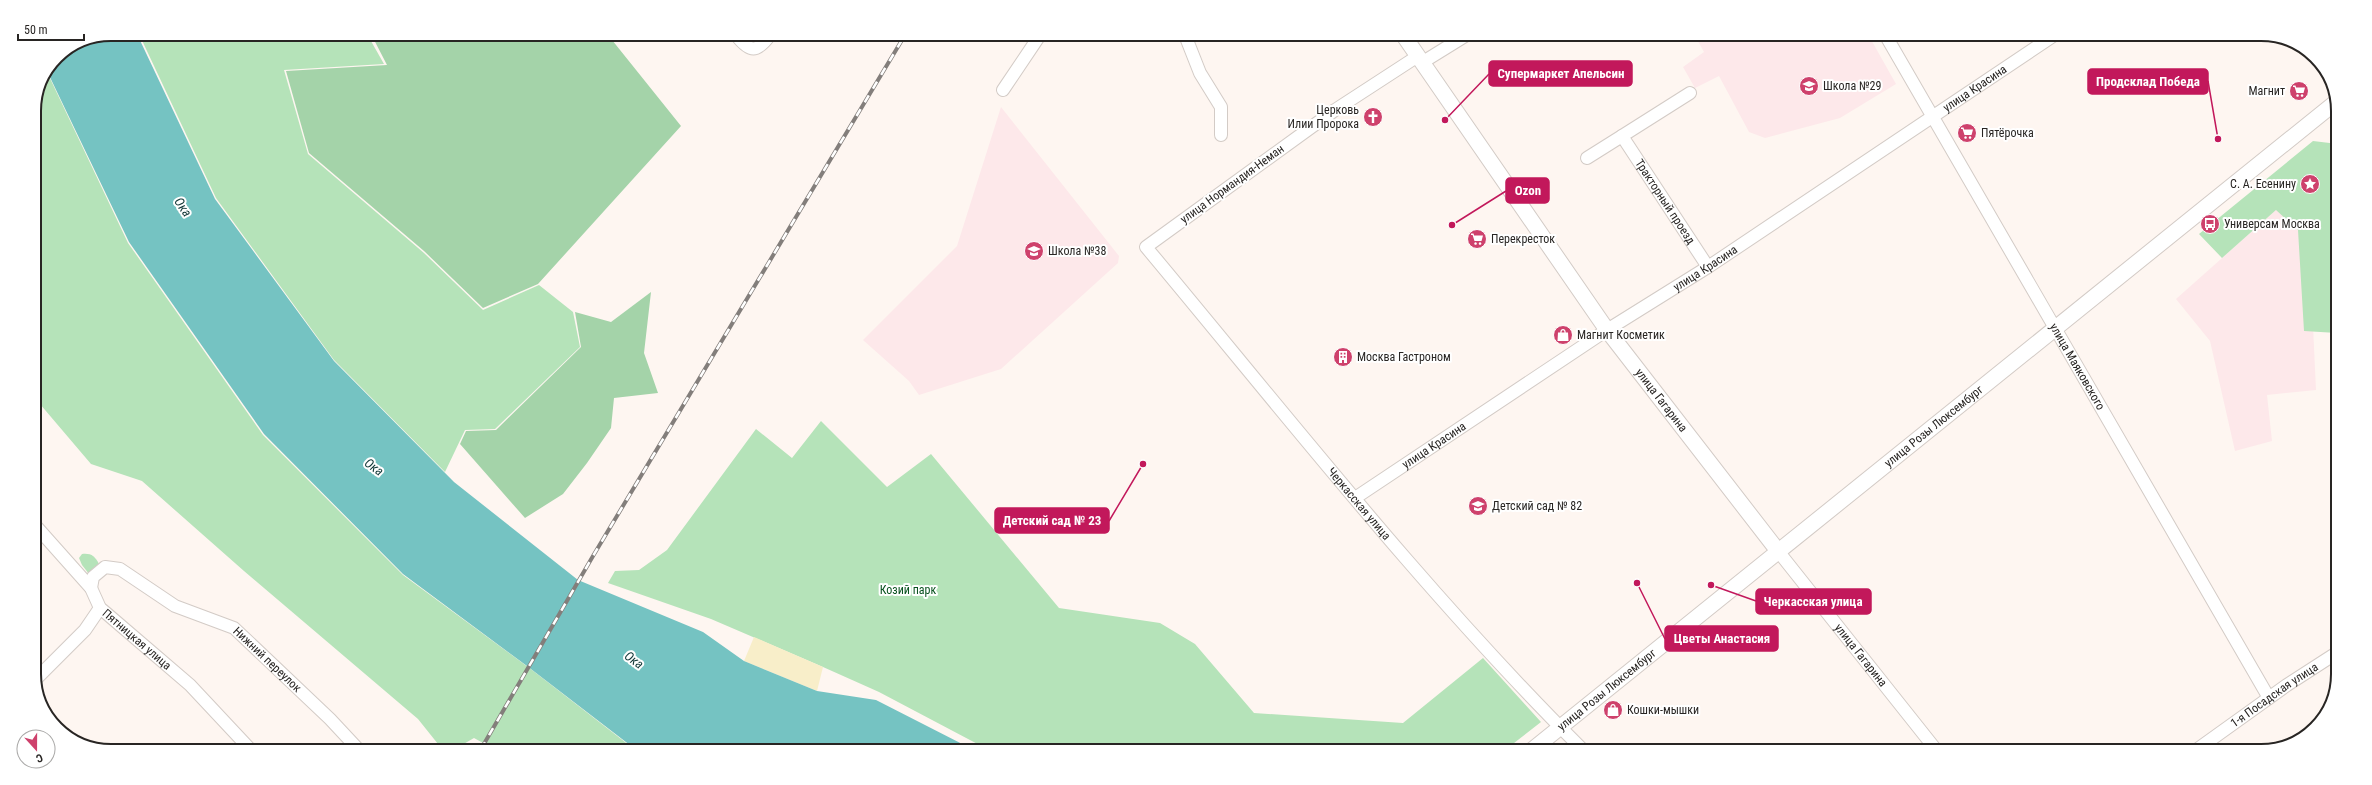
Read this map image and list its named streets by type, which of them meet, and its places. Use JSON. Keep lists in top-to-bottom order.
{
  "streets": {
    "main road": ["улица Гагарина", "улица Розы Люксембург"],
    "street": [
      "улица Красина",
      "улица Нормандия-Неман",
      "Тракторный проезд",
      "улица Маяковского",
      "Черкасская улица",
      "Пятницкая улица",
      "Нижний переулок",
      "1-я Посадская улица"
    ]
  },
  "crossings": [
    ["улица Красина", "Тракторный проезд"],
    ["улица Красина", "улица Маяковского"],
    ["улица Красина", "улица Гагарина"],
    ["улица Красина", "Черкасская улица"],
    ["улица Нормандия-Неман", "улица Гагарина"],
    ["улица Нормандия-Неман", "Черкасская улица"],
    ["улица Маяковского", "улица Розы Люксембург"],
    ["улица Маяковского", "1-я Посадская улица"],
    ["улица Гагарина", "улица Розы Люксембург"],
    ["улица Розы Люксембург", "Черкасская улица"],
    ["Пятницкая улица", "Нижний переулок"]
  ],
  "water": ["Ока"],
  "parks": ["Козий парк"],
  "places": {
    "school or university": ["Школа №29", "Школа №38", "Детский сад № 82"],
    "supermarket": ["Магнит", "Пятёрочка", "Перекресток"],
    "church": ["Церковь Илии Пророка"],
    "other": [
      "Супермаркет Апельсин",
      "Продсклад Победа",
      "Ozon",
      "Детский сад № 23",
      "Цветы Анастасия",
      "Черкасская улица"
    ],
    "place": ["С. А. Есенину"],
    "bus stop": ["Универсам Москва"],
    "shop": ["Магнит Косметик", "Кошки-мышки"],
    "building": ["Москва Гастроном"]
  },
  "scale_bar": "50 m",
  "north": "bottom"
}
